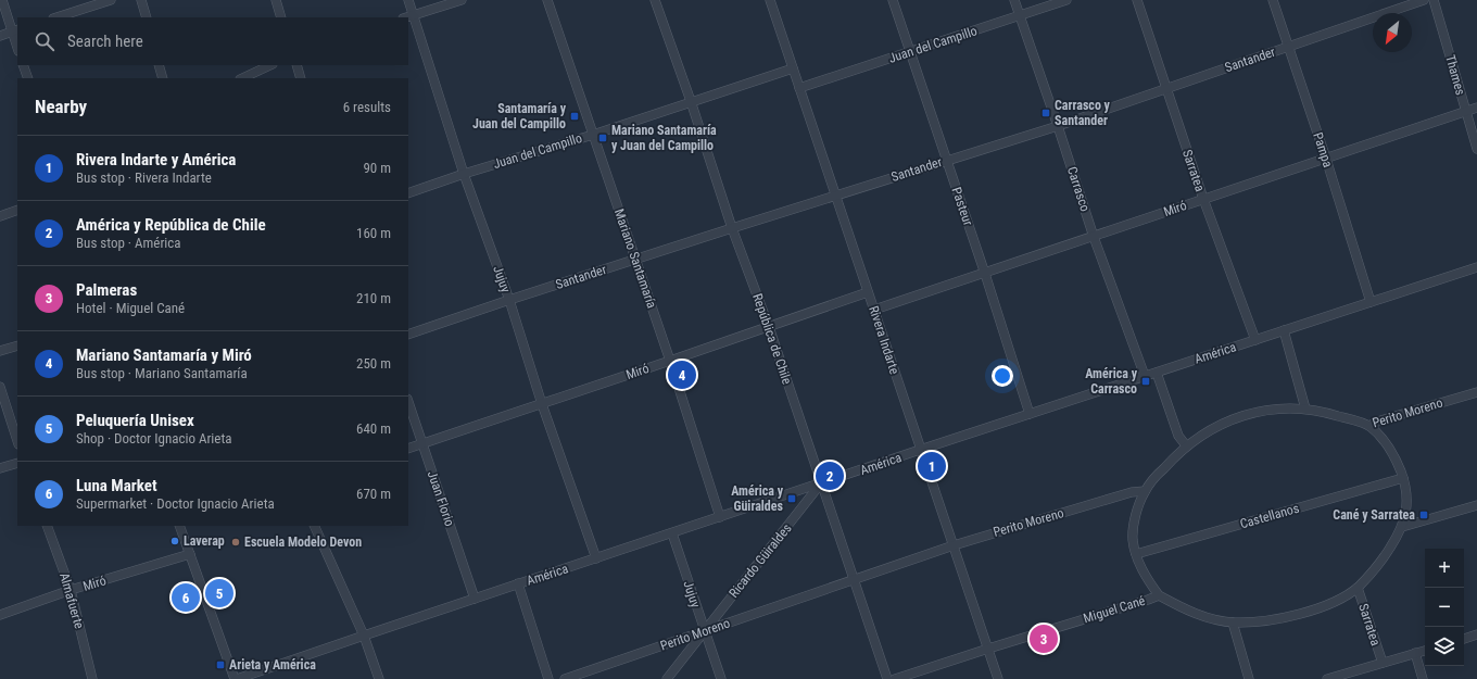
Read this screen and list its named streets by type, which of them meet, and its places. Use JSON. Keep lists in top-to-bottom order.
{
  "streets": {
    "street": [
      "Juan del Campillo",
      "Santander",
      "Thames",
      "Pampa",
      "Sarratea",
      "Carrasco",
      "Pasteur",
      "Miró",
      "Mariano Santamaría",
      "Jujuy",
      "República de Chile",
      "Rivera Indarte",
      "América",
      "Perito Moreno",
      "Juan Florio",
      "Castellanos",
      "Ricardo Güiraldes",
      "Almafuerte",
      "Miguel Cané"
    ]
  },
  "crossings": [
    ["Juan del Campillo", "Carrasco"],
    ["Juan del Campillo", "Pasteur"],
    ["Juan del Campillo", "Mariano Santamaría"],
    ["Juan del Campillo", "Jujuy"],
    ["Juan del Campillo", "República de Chile"],
    ["Juan del Campillo", "Rivera Indarte"],
    ["Santander", "Pampa"],
    ["Santander", "Sarratea"],
    ["Santander", "Carrasco"],
    ["Santander", "Pasteur"],
    ["Santander", "Mariano Santamaría"],
    ["Santander", "Jujuy"],
    ["Santander", "República de Chile"],
    ["Santander", "Rivera Indarte"],
    ["Thames", "Miró"],
    ["Pampa", "Miró"],
    ["Pampa", "América"],
    ["Sarratea", "Miró"],
    ["Sarratea", "América"],
    ["Sarratea", "Miguel Cané"],
    ["Carrasco", "Miró"],
    ["Carrasco", "América"],
    ["Pasteur", "Miró"],
    ["Pasteur", "América"],
    ["Miró", "Mariano Santamaría"],
    ["Miró", "Jujuy"],
    ["Miró", "República de Chile"],
    ["Miró", "Rivera Indarte"],
    ["Miró", "Juan Florio"],
    ["Miró", "Almafuerte"],
    ["Mariano Santamaría", "América"],
    ["Jujuy", "América"],
    ["Jujuy", "Perito Moreno"],
    ["Jujuy", "Ricardo Güiraldes"],
    ["República de Chile", "América"],
    ["República de Chile", "Perito Moreno"],
    ["República de Chile", "Ricardo Güiraldes"],
    ["Rivera Indarte", "América"],
    ["Rivera Indarte", "Perito Moreno"],
    ["Rivera Indarte", "Miguel Cané"],
    ["América", "Juan Florio"],
    ["América", "Ricardo Güiraldes"],
    ["Perito Moreno", "Ricardo Güiraldes"]
  ],
  "places": {
    "transit": [
      "Carrasco y Santander",
      "Santamaría y Juan del Campillo",
      "Mariano Santamaría y Juan del Campillo",
      "América y Carrasco",
      "América y Güiraldes",
      "Cané y Sarratea",
      "Arieta y América"
    ],
    "other": ["Laverap", "Escuela Modelo Devon"]
  },
  "north": "bottom left",
  "page": {
    "search": "Search here",
    "heading": ["Nearby", "6 results"],
    "list": [
      {
        "mark": "1",
        "name": "Rivera Indarte y América",
        "note": "Bus stop · Rivera Indarte",
        "value": "90 m"
      },
      {
        "mark": "2",
        "name": "América y República de Chile",
        "note": "Bus stop · América",
        "value": "160 m"
      },
      {
        "mark": "3",
        "name": "Palmeras",
        "note": "Hotel · Miguel Cané",
        "value": "210 m"
      },
      {
        "mark": "4",
        "name": "Mariano Santamaría y Miró",
        "note": "Bus stop · Mariano Santamaría",
        "value": "250 m"
      },
      {
        "mark": "5",
        "name": "Peluquería Unisex",
        "note": "Shop · Doctor Ignacio Arieta",
        "value": "640 m"
      },
      {
        "mark": "6",
        "name": "Luna Market",
        "note": "Supermarket · Doctor Ignacio Arieta",
        "value": "670 m"
      }
    ],
    "pins": [
      "4",
      "1",
      "2",
      "5",
      "6",
      "3"
    ],
    "map_buttons": ["+", "−"]
  }
}
